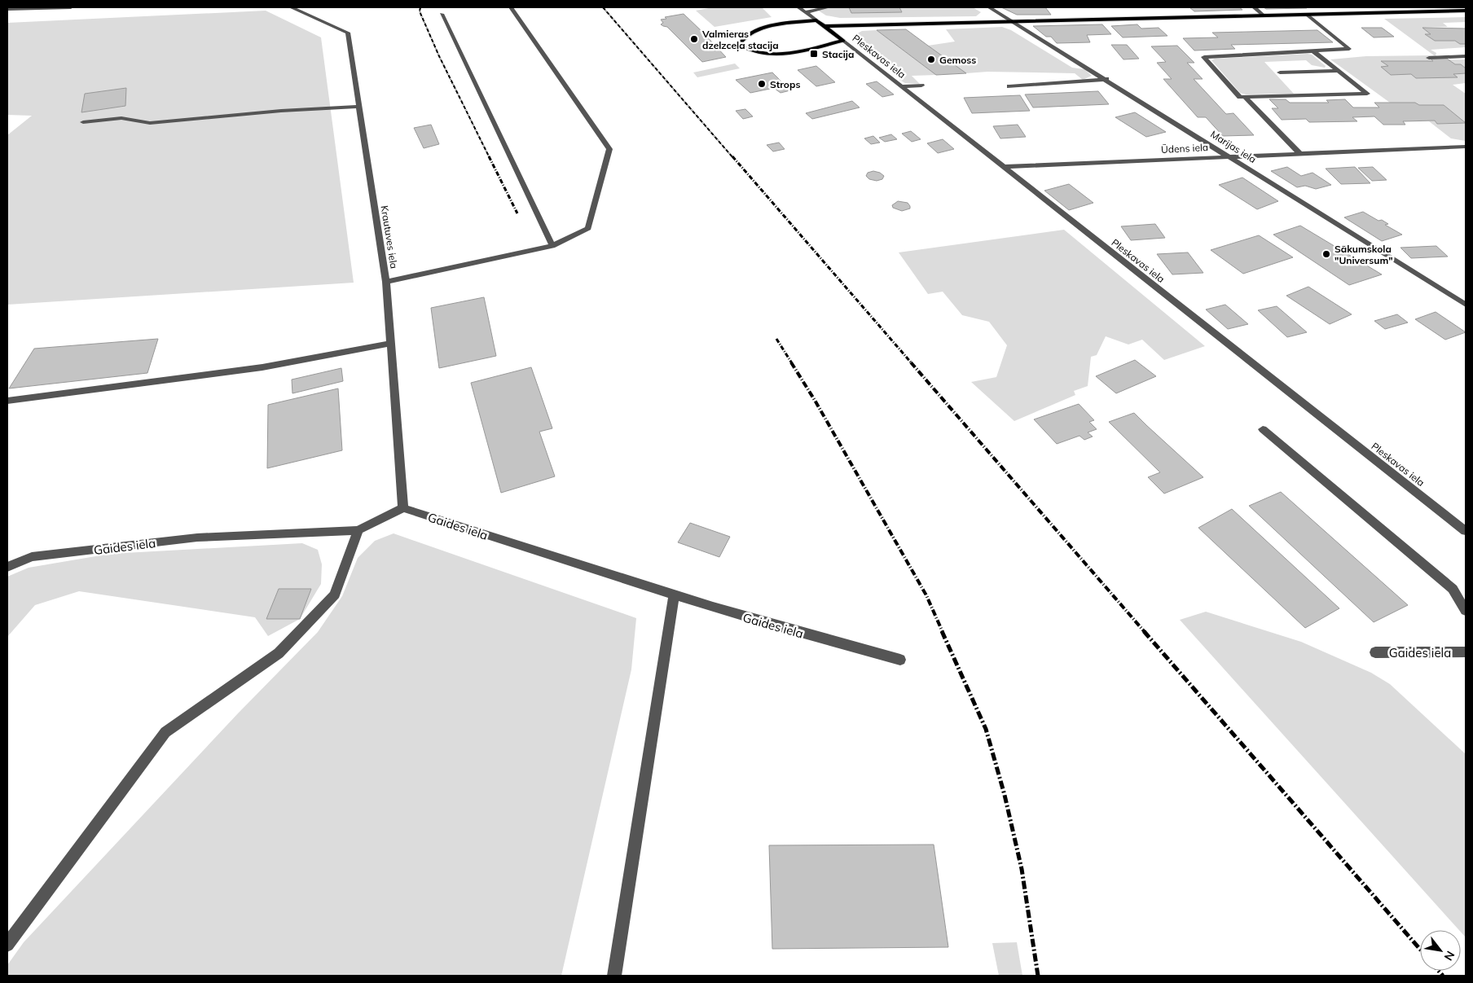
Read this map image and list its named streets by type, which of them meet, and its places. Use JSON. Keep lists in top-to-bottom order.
{
  "streets": {
    "main road": ["Pleskavas iela"],
    "street": [
      "Marijas iela",
      "Ūdens iela",
      "Krautuves iela",
      "Gaides iela"
    ]
  },
  "crossings": [
    ["Pleskavas iela", "Ūdens iela"],
    ["Marijas iela", "Ūdens iela"],
    ["Krautuves iela", "Gaides iela"]
  ],
  "places": {
    "other": [
      "Valmieras dzelzceļa stacija",
      "Gemoss",
      "Strops",
      "Sākumskola \"Universum\""
    ],
    "transit": ["Stacija"]
  },
  "north": "bottom right"
}
